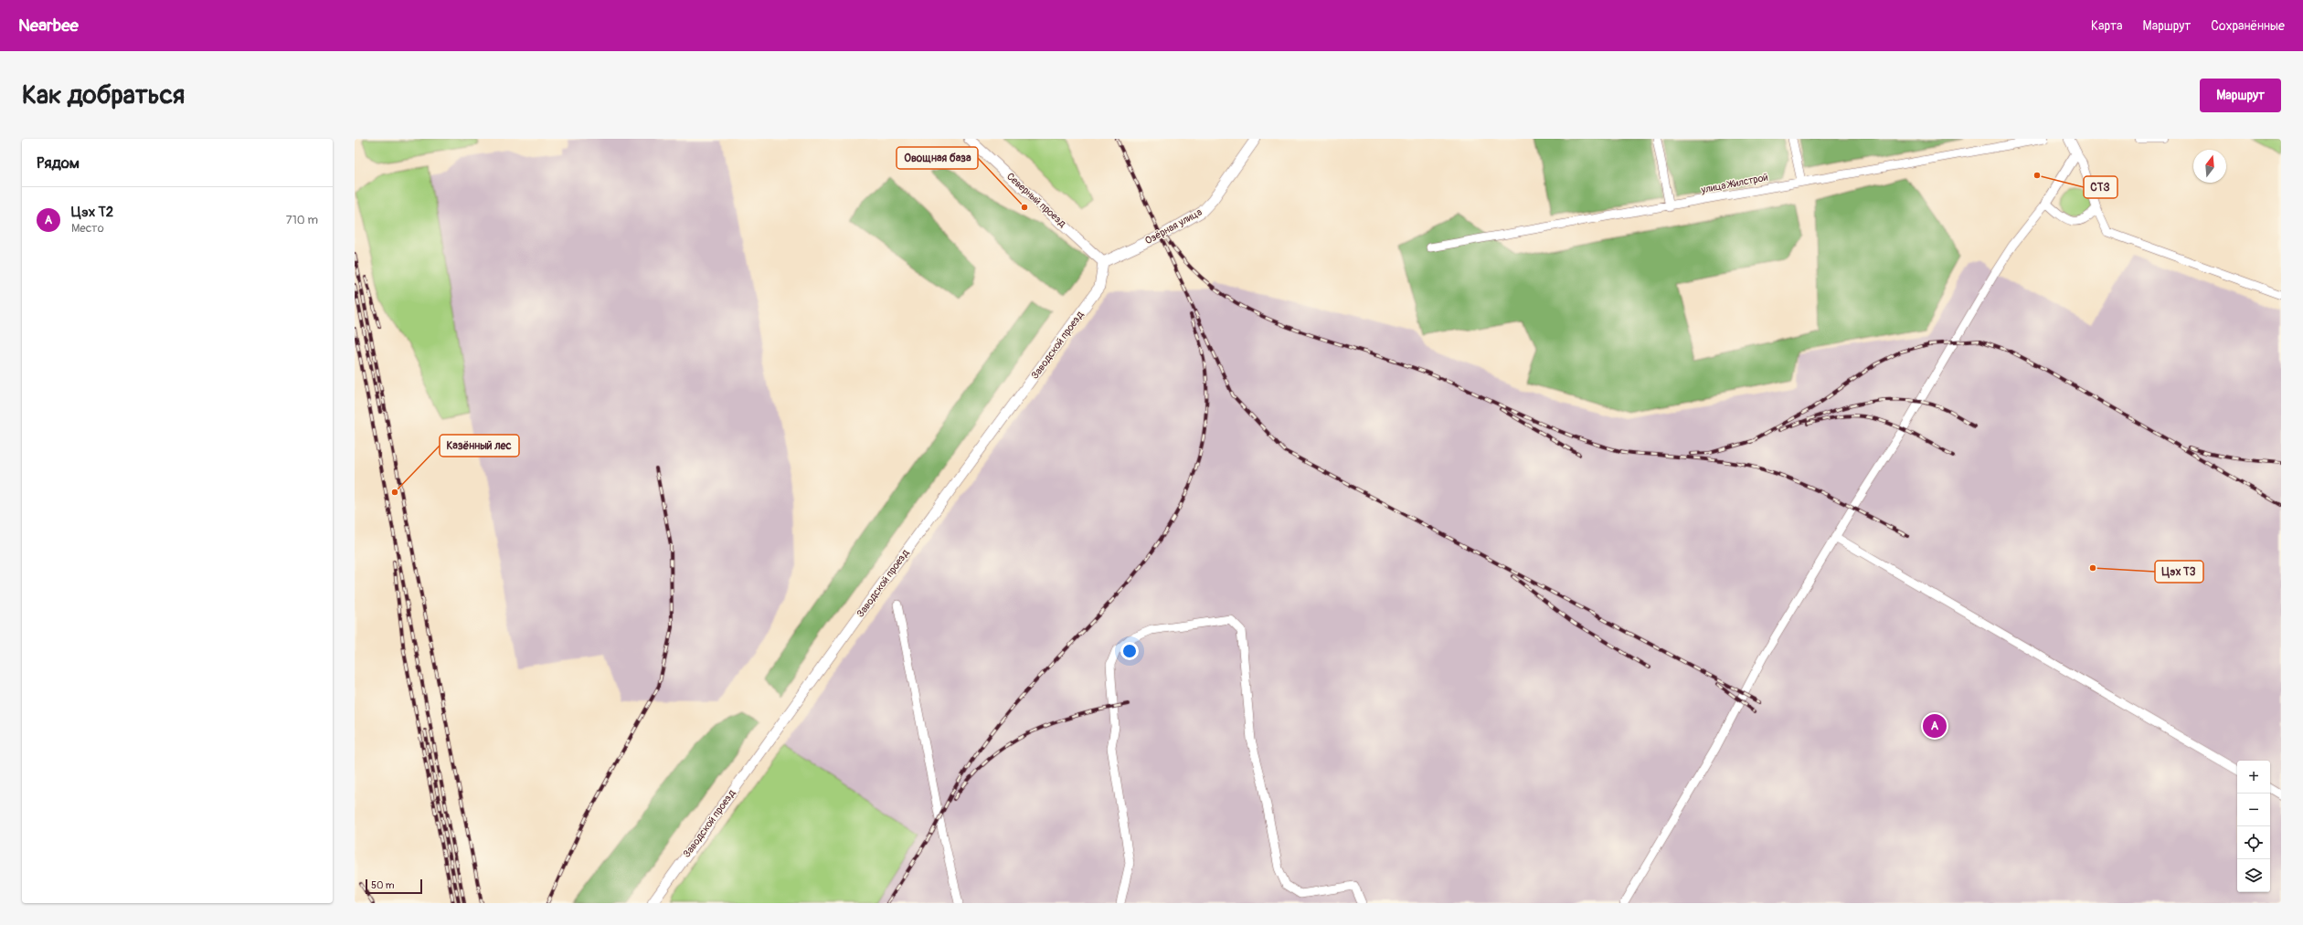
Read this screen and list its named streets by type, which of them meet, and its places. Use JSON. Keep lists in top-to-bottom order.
{
  "streets": {
    "street": [
      "улица Жилстрой",
      "Северный проезд",
      "Озёрная улица",
      "Заводской проезд"
    ]
  },
  "crossings": [
    ["Северный проезд", "Озёрная улица"],
    ["Северный проезд", "Заводской проезд"],
    ["Озёрная улица", "Заводской проезд"]
  ],
  "places": [
    "СТЗ",
    "Овощная база",
    "Казённый лес",
    "Цэх Т3"
  ],
  "scale_bar": "50 m",
  "north": "top",
  "page": {
    "header": "Nearbee",
    "nav": ["Карта", "Маршрут", "Сохранённые"],
    "buttons": "Маршрут",
    "title": "Как добраться",
    "heading": "Рядом",
    "list": [
      {
        "mark": "A",
        "name": "Цэх Т2",
        "note": "Место",
        "value": "710 m"
      }
    ],
    "pins": "A",
    "map_buttons": ["+", "−"],
    "scale": "50 m"
  }
}
